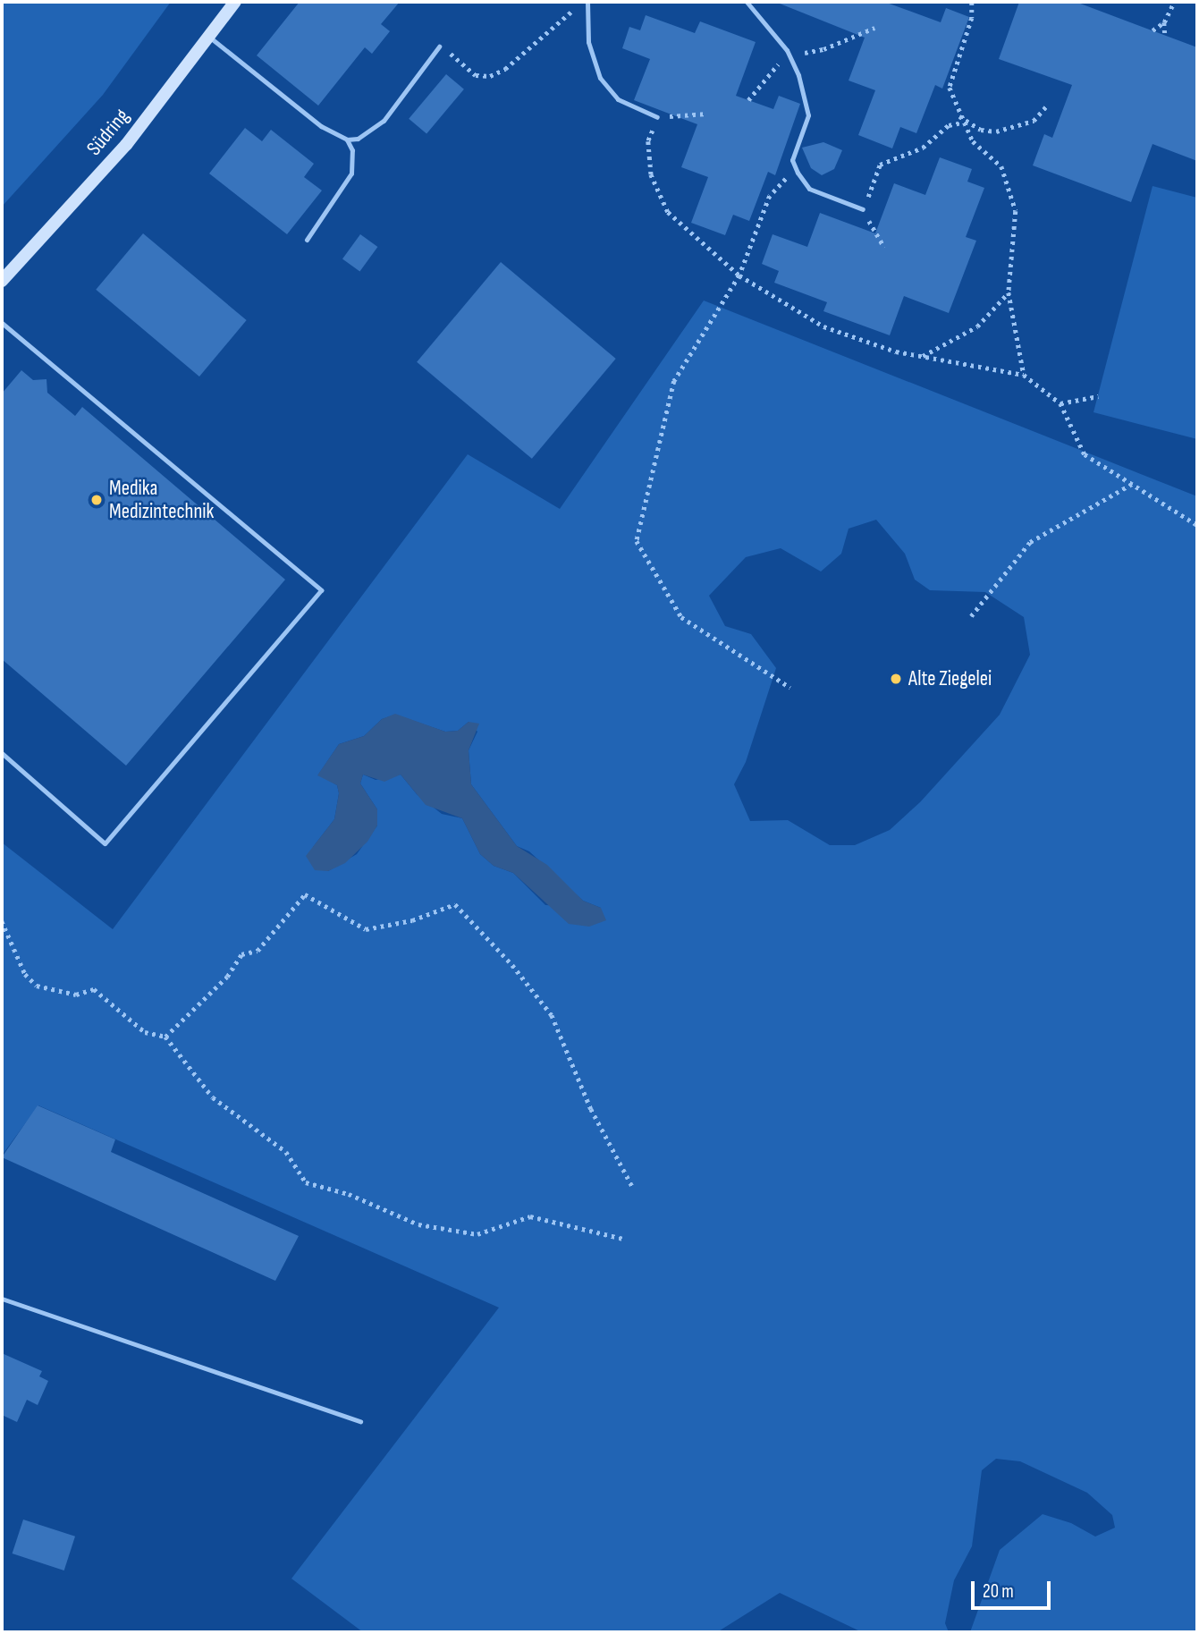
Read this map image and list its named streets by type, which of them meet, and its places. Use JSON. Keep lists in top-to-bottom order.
{
  "streets": {
    "street": ["Südring"]
  },
  "places": ["Medika Medizintechnik", "Alte Ziegelei"],
  "scale_bar": "20 m"
}
